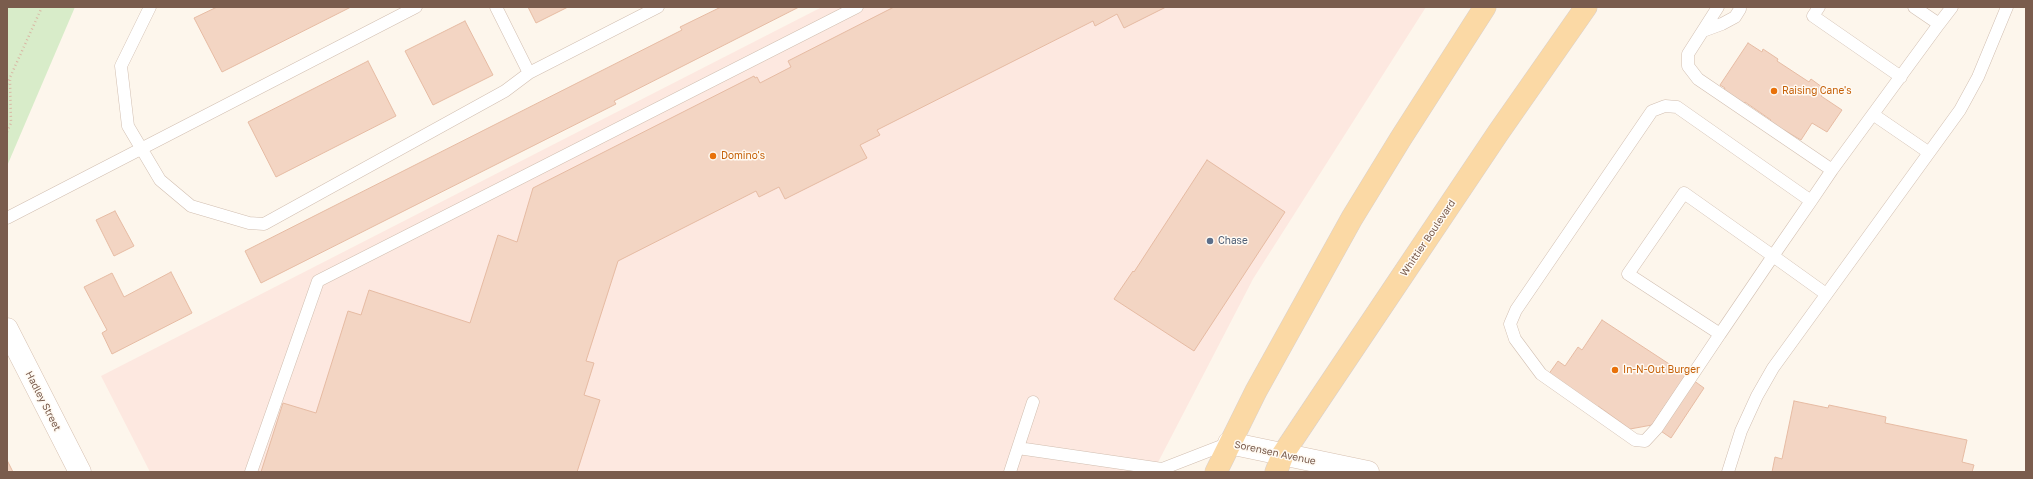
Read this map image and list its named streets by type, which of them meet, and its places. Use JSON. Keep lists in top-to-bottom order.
{
  "streets": {
    "main road": ["Whittier Boulevard", "Hadley Street", "Sorensen Avenue"]
  },
  "crossings": [
    ["Whittier Boulevard", "Sorensen Avenue"]
  ],
  "places": [
    "Raising Cane's",
    "Domino's",
    "Chase",
    "In-N-Out Burger"
  ]
}
